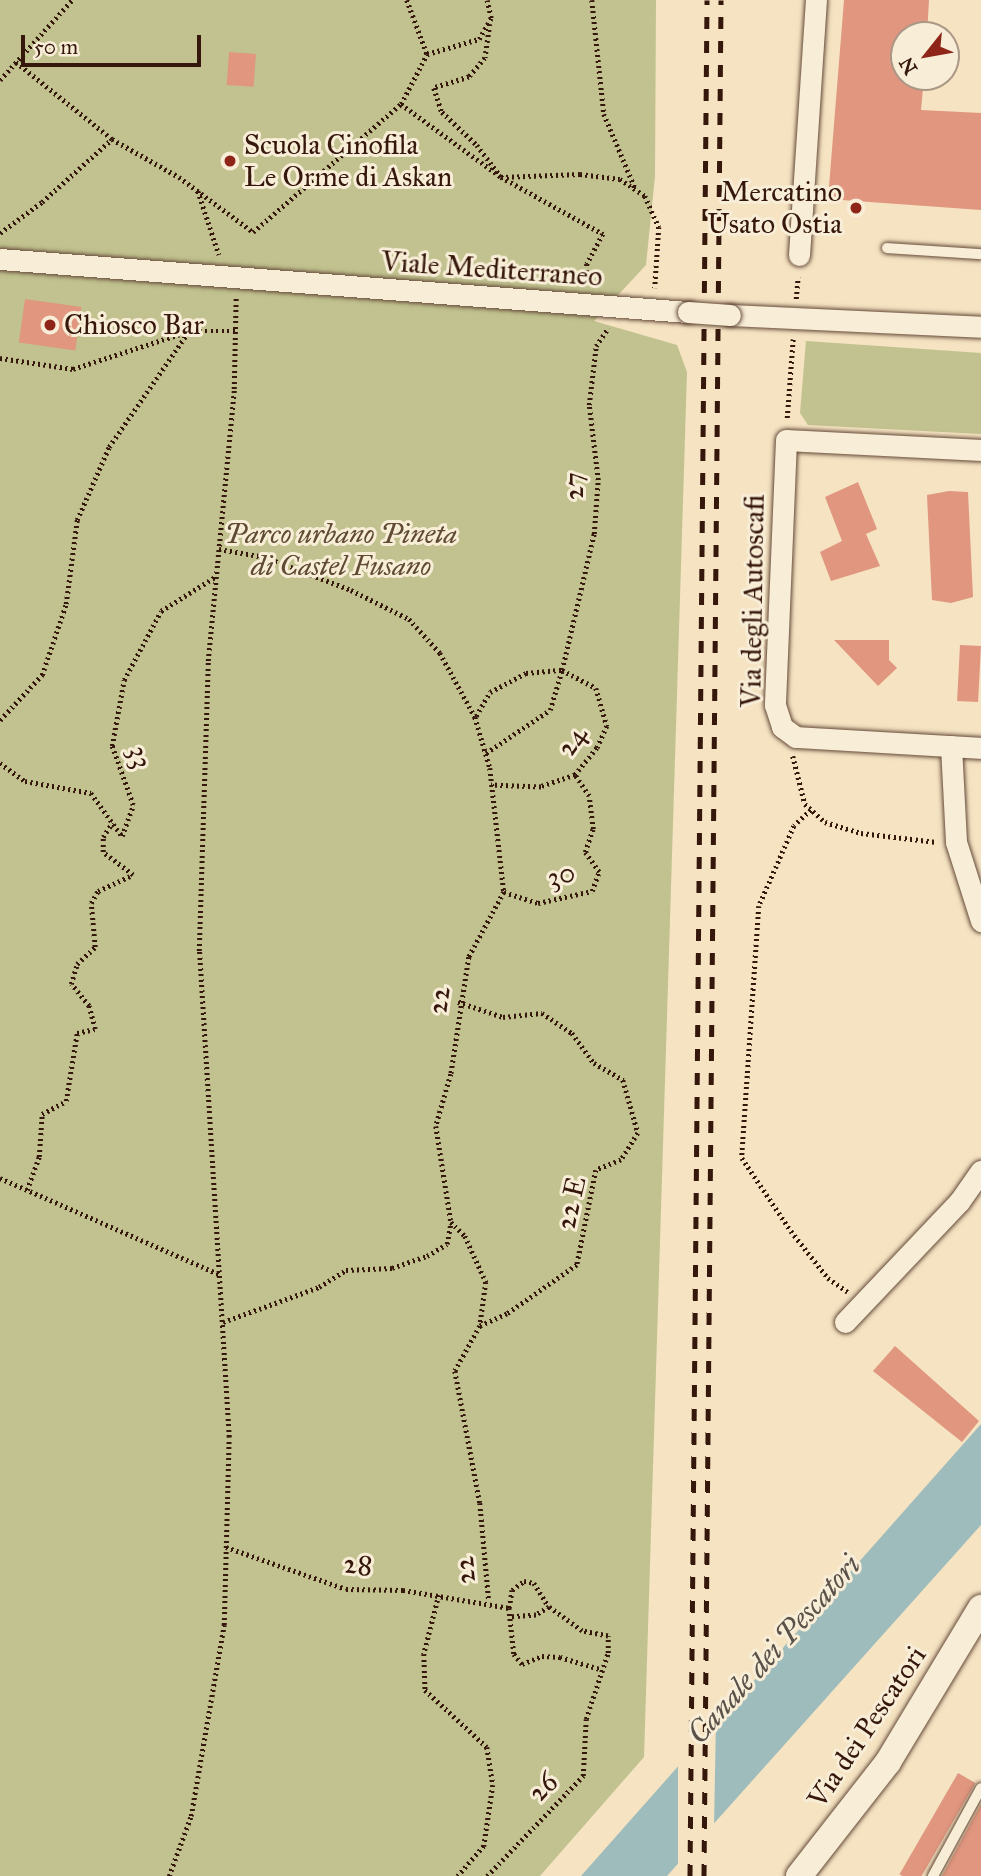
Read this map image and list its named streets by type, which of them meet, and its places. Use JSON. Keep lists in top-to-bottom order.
{
  "streets": {
    "street": ["Viale Mediterraneo", "Via degli Autoscafi", "Via dei Pescatori"],
    "path": [
      "27",
      "24",
      "33",
      "30",
      "22",
      "22 E",
      "28",
      "26"
    ]
  },
  "crossings": [
    ["Viale Mediterraneo", "27"],
    ["27", "24"],
    ["24", "30"],
    ["30", "22"],
    ["22", "22 E"],
    ["22", "28"]
  ],
  "water": ["Canale dei Pescatori"],
  "parks": ["Parco urbano Pineta di Castel Fusano"],
  "places": ["Scuola Cinofila Le Orme di Askan", "Mercatino Usato Ostia", "Chiosco Bar"],
  "scale_bar": "50 m",
  "north": "bottom left"
}
